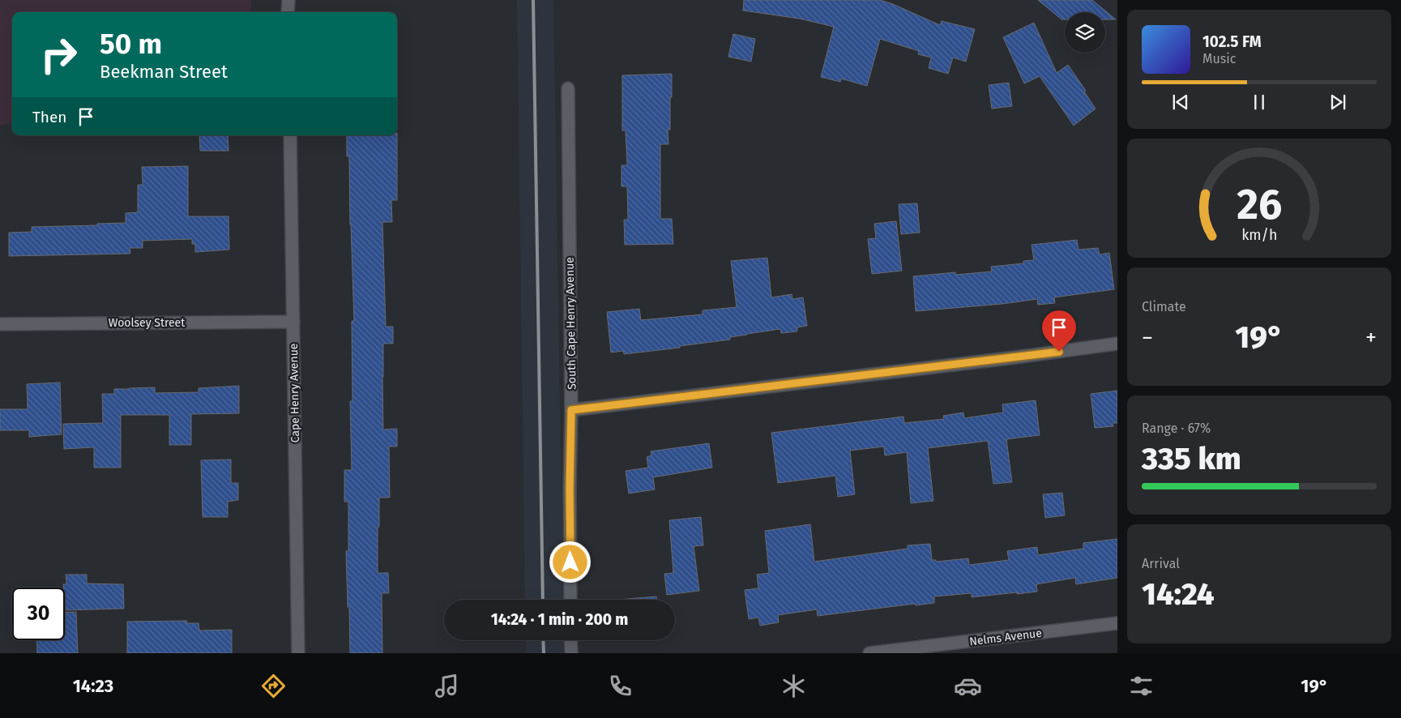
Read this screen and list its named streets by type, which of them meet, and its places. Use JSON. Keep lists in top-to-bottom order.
{
  "streets": {
    "street": [
      "Woolsey Street",
      "South Cape Henry Avenue",
      "Cape Henry Avenue",
      "Nelms Avenue"
    ]
  },
  "crossings": [
    ["Woolsey Street", "Cape Henry Avenue"]
  ],
  "page": {
    "turn": ["50 m", "Beekman Street"],
    "song": ["102.5 FM", "Music"],
    "then": "Then",
    "tile": [
      "Climate",
      ["Range · 67%", "335 km"],
      ["Arrival", "14:24"]
    ],
    "heat": ["−", "19°", "+"],
    "limit": "30",
    "trip": "14:24 · 1 min · 200 m",
    "tabs": ["14:23", "19°"],
    "gauge": ["26", "km/h"]
  }
}
